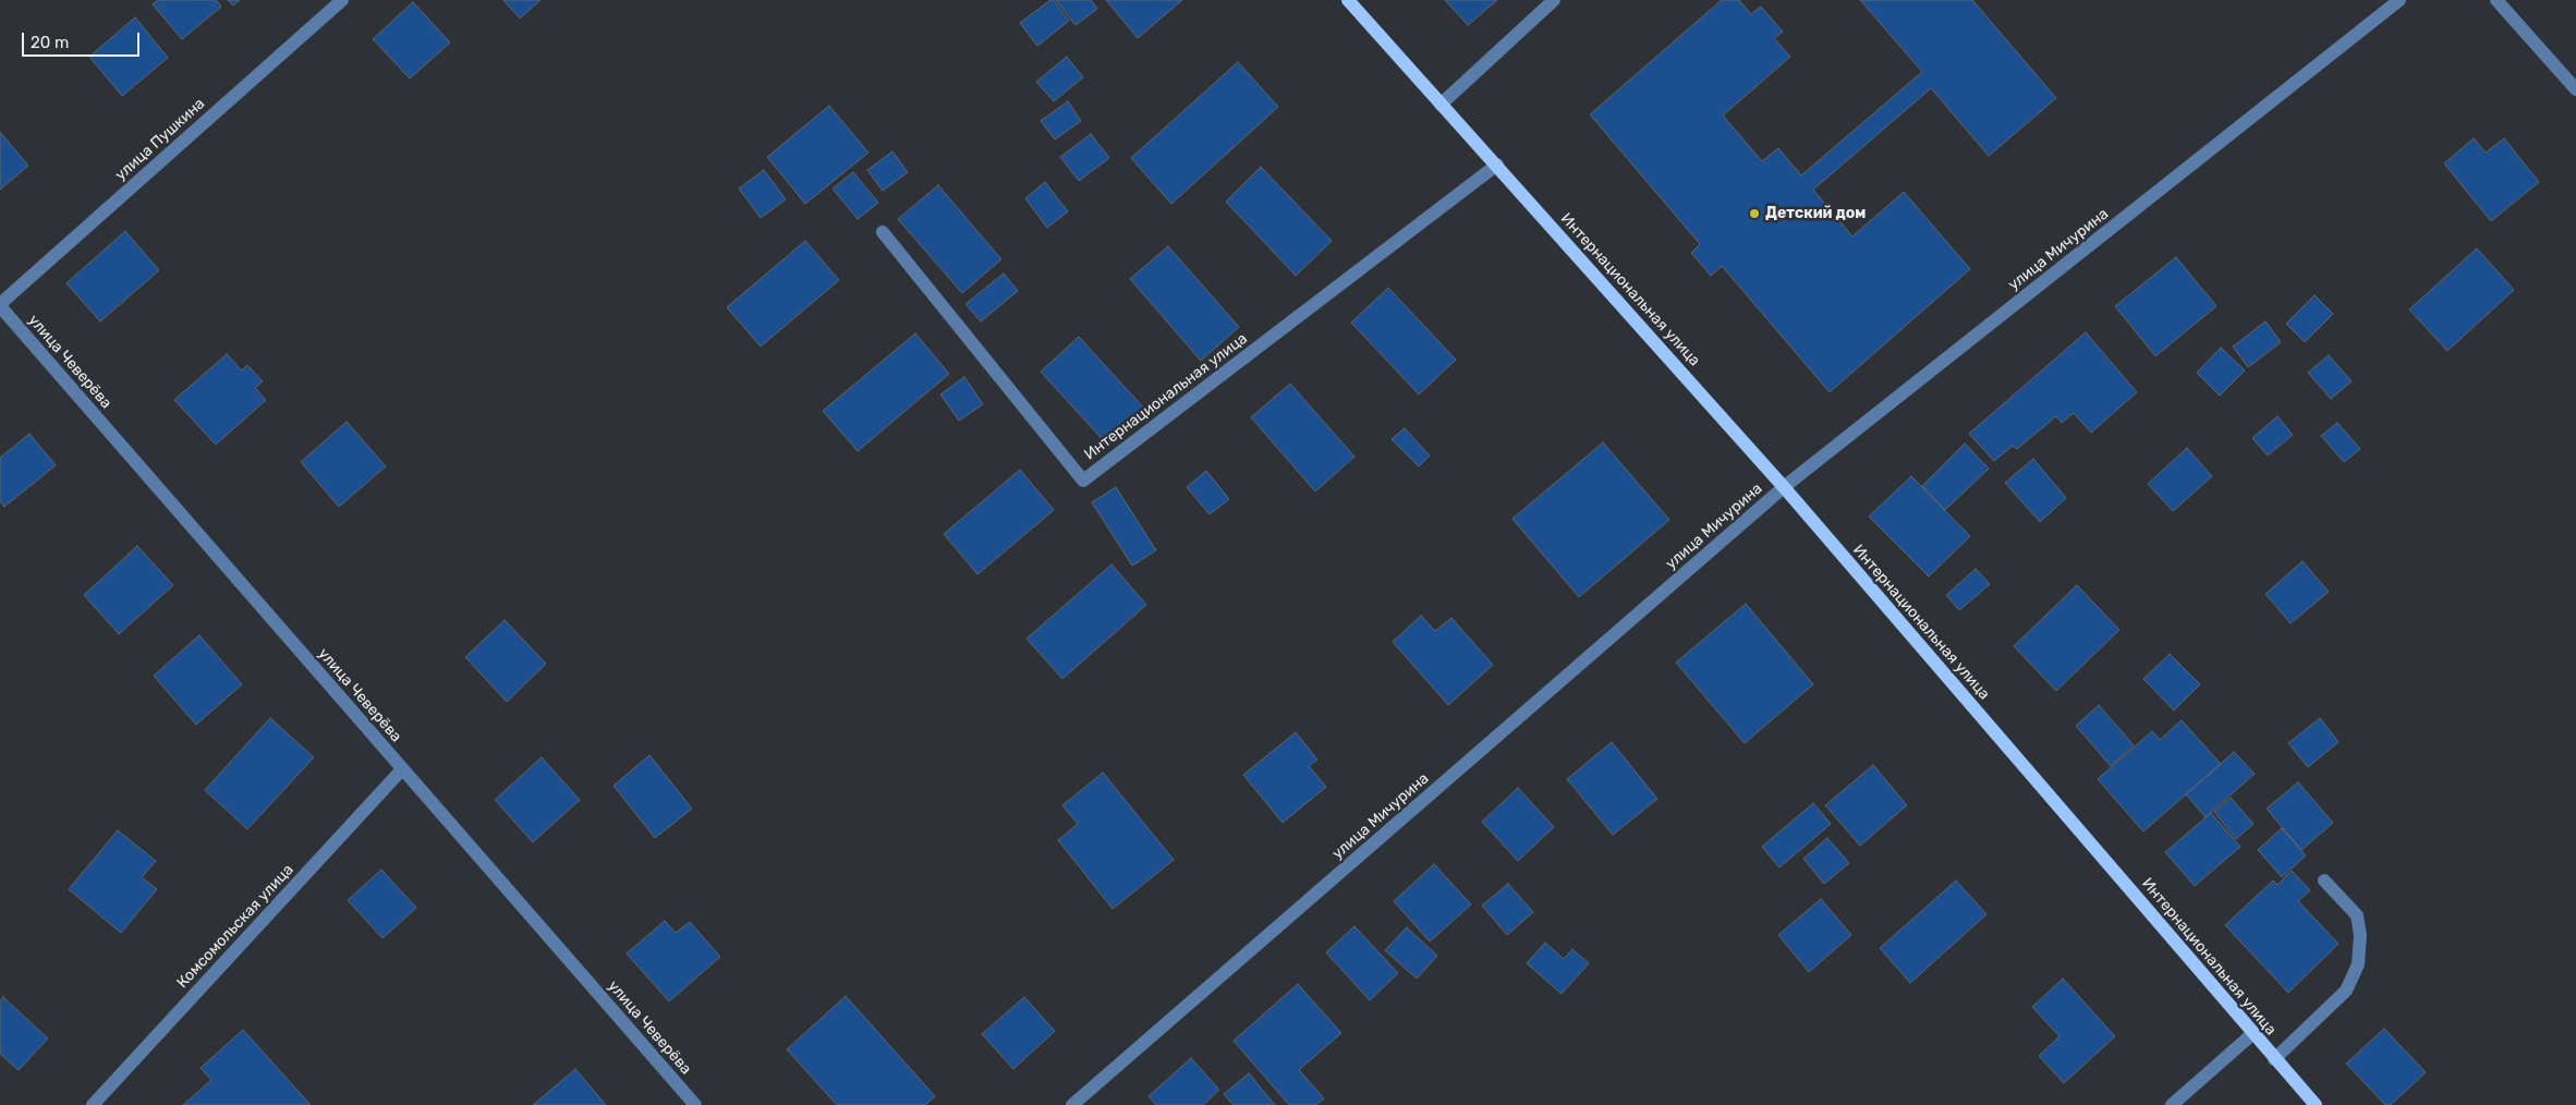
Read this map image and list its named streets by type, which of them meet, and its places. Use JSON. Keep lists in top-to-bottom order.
{
  "streets": {
    "main road": ["Интернациональная улица"],
    "street": [
      "улица Пушкина",
      "улица Мичурина",
      "улица Чеверёва",
      "Комсомольская улица"
    ]
  },
  "crossings": [
    ["улица Пушкина", "улица Чеверёва"],
    ["улица Мичурина", "Интернациональная улица"],
    ["улица Чеверёва", "Комсомольская улица"]
  ],
  "places": ["Детский дом"],
  "scale_bar": "20 m"
}
